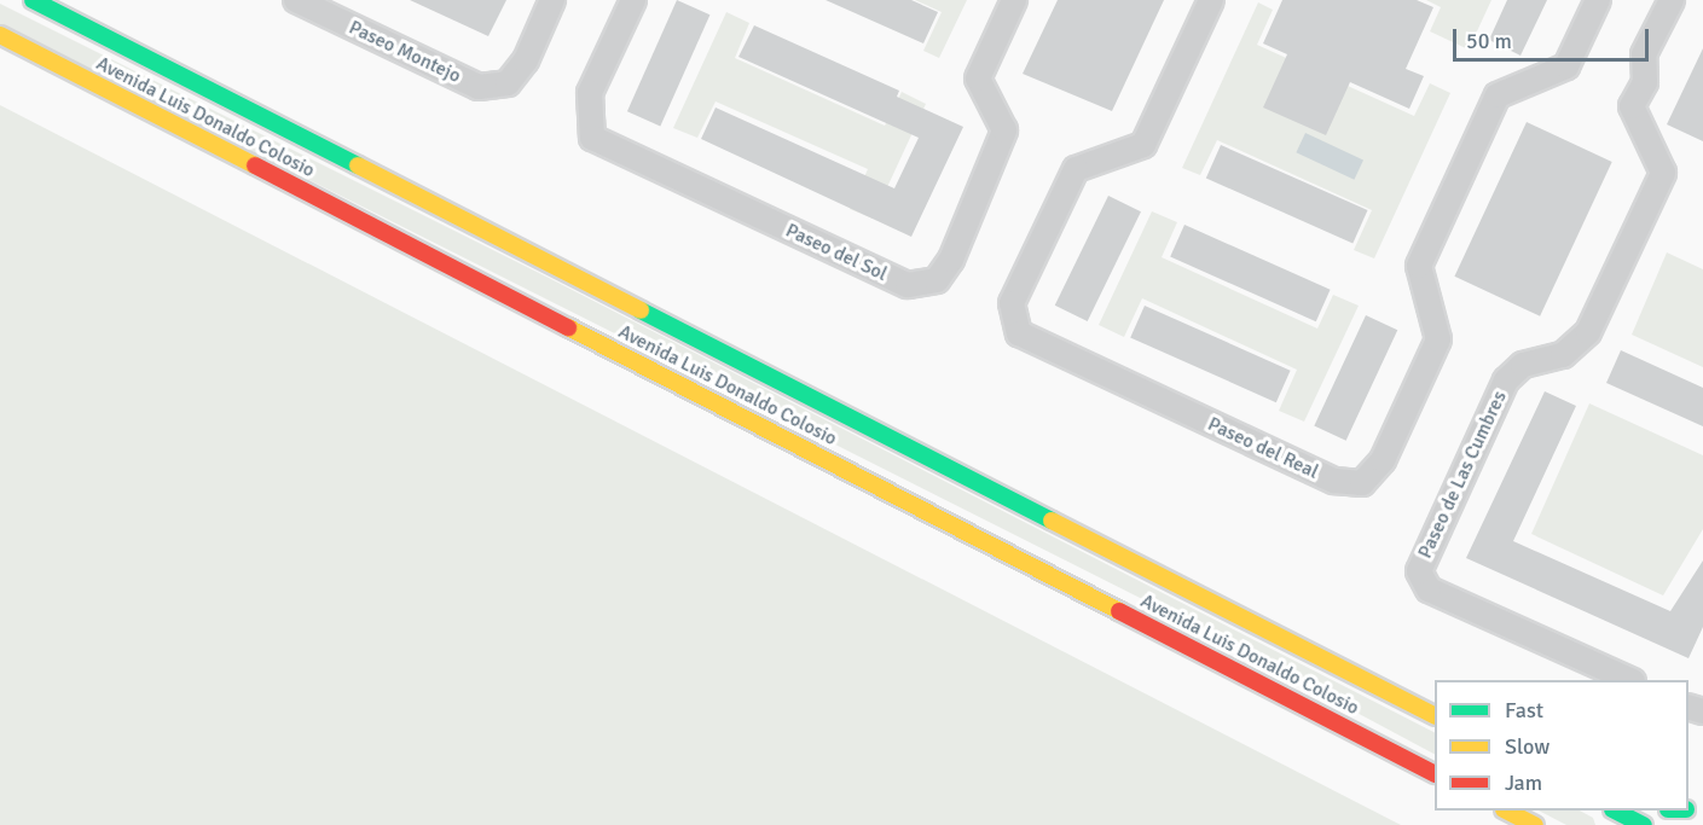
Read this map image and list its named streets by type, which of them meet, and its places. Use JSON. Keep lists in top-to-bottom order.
{
  "streets": {
    "main road": ["Avenida Luis Donaldo Colosio"],
    "street": [
      "Paseo Montejo",
      "Paseo del Sol",
      "Paseo del Real",
      "Paseo de Las Cumbres"
    ]
  },
  "legend": ["Fast", "Slow", "Jam"],
  "scale_bar": "50 m"
}
